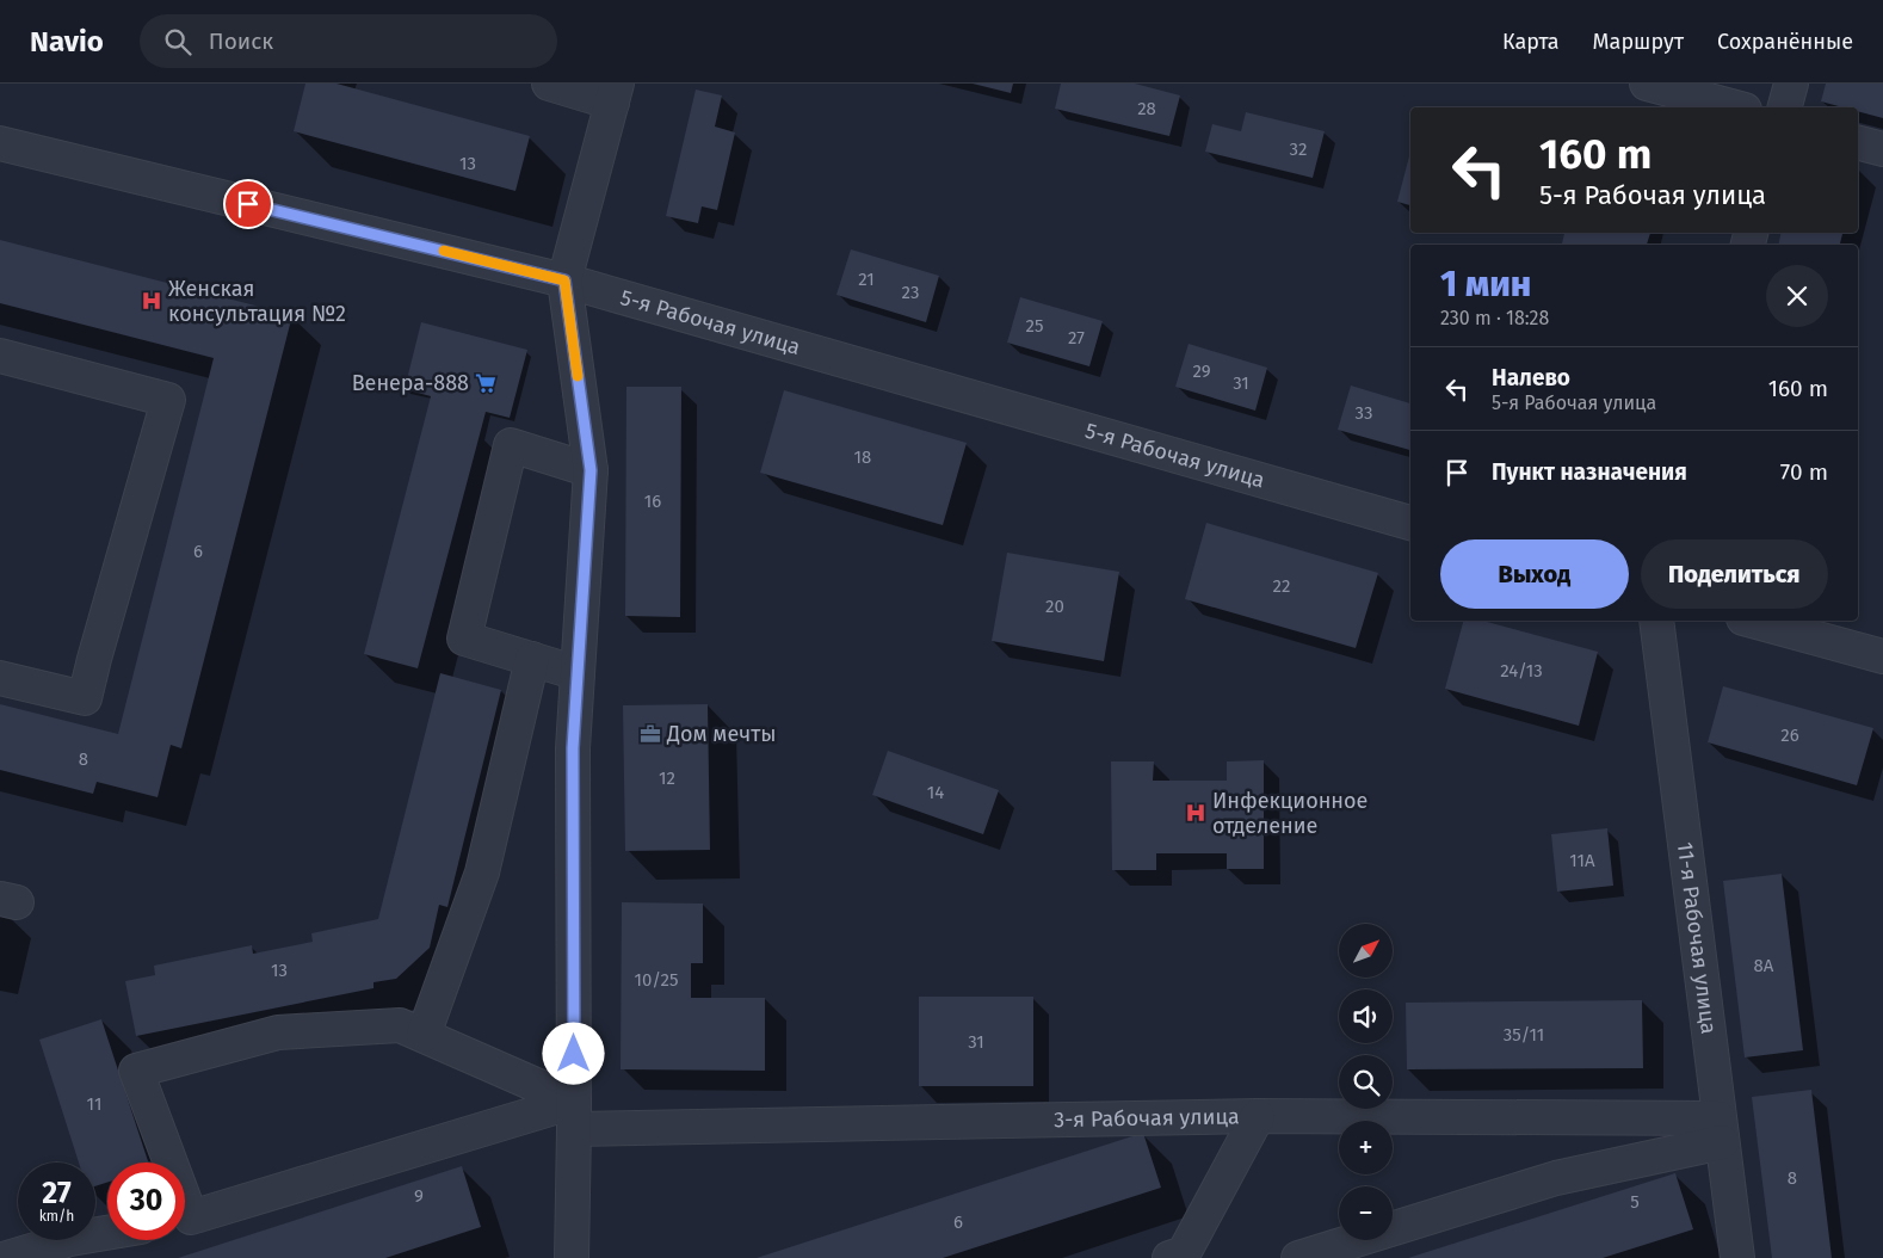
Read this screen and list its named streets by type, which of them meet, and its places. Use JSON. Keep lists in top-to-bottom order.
{
  "streets": {
    "street": ["5-я Рабочая улица", "11-я Рабочая улица", "3-я Рабочая улица"]
  },
  "crossings": [
    ["11-я Рабочая улица", "3-я Рабочая улица"]
  ],
  "places": {
    "hospital": ["Женская консультация №2", "Инфекционное отделение"],
    "supermarket": ["Венера-888"],
    "office": ["Дом мечты"]
  },
  "house_numbers": [
    "28",
    "32",
    "13",
    "21",
    "23",
    "25",
    "27",
    "29",
    "31",
    "33",
    "18",
    "16",
    "6",
    "22",
    "20",
    "24/13",
    "26",
    "8",
    "12",
    "14",
    "11А",
    "8А",
    "13",
    "10/25",
    "35/11",
    "31",
    "11",
    "8",
    "9",
    "5",
    "6"
  ],
  "north": "top right",
  "page": {
    "header": "Navio",
    "search": "Поиск",
    "nav": ["Карта", "Маршрут", "Сохранённые"],
    "turn": ["160 m", "5-я Рабочая улица"],
    "heading": ["1 мин", "230 m · 18:28"],
    "list": [
      {
        "name": "Налево",
        "note": "5-я Рабочая улица",
        "value": "160 m"
      },
      {
        "name": "Пункт назначения",
        "value": "70 m"
      }
    ],
    "buttons": ["Выход", "Поделиться"],
    "map_buttons": ["+", "−"],
    "speed": "27 km/h",
    "limit": "30"
  }
}
